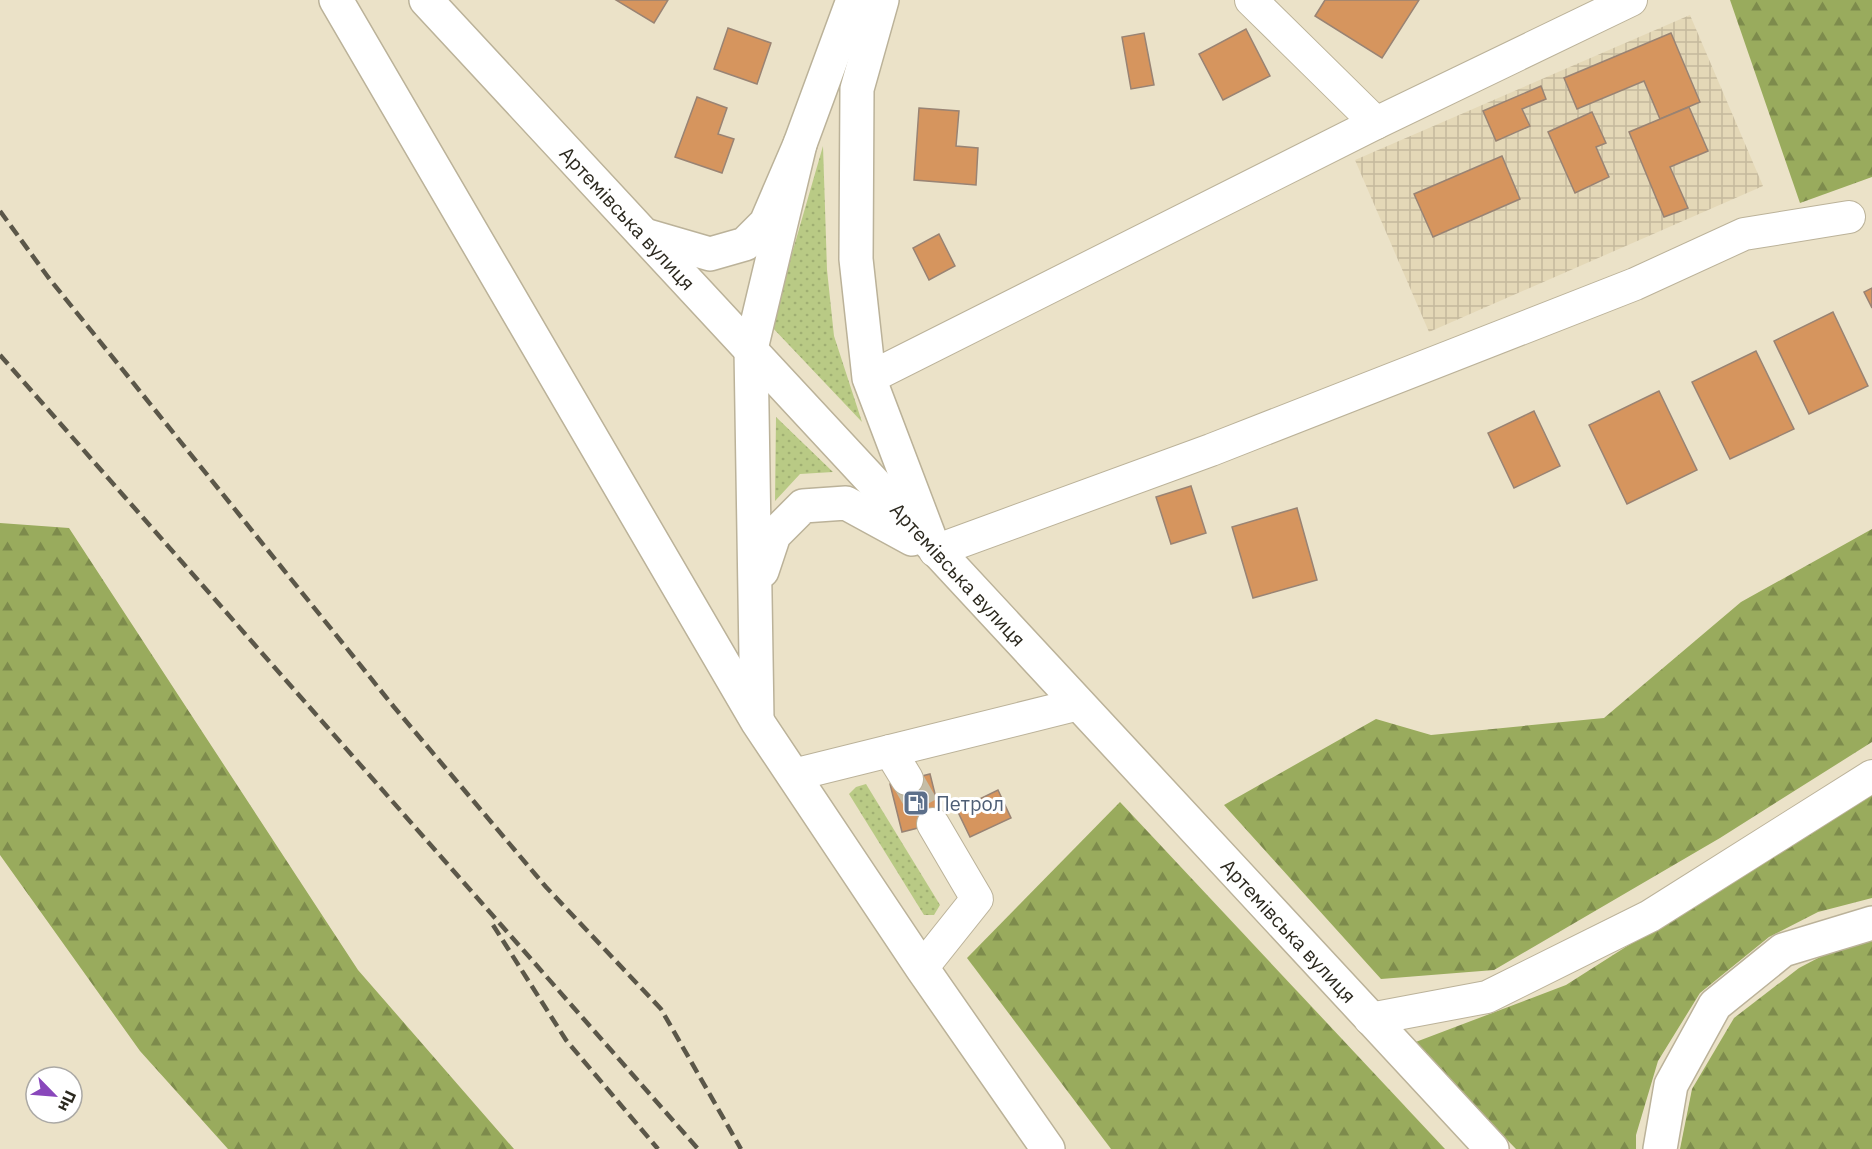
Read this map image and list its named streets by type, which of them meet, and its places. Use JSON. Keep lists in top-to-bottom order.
{
  "streets": {
    "main road": ["Артемівська вулиця"]
  },
  "places": {
    "fuel station": ["Петрол"]
  },
  "north": "bottom right"
}
